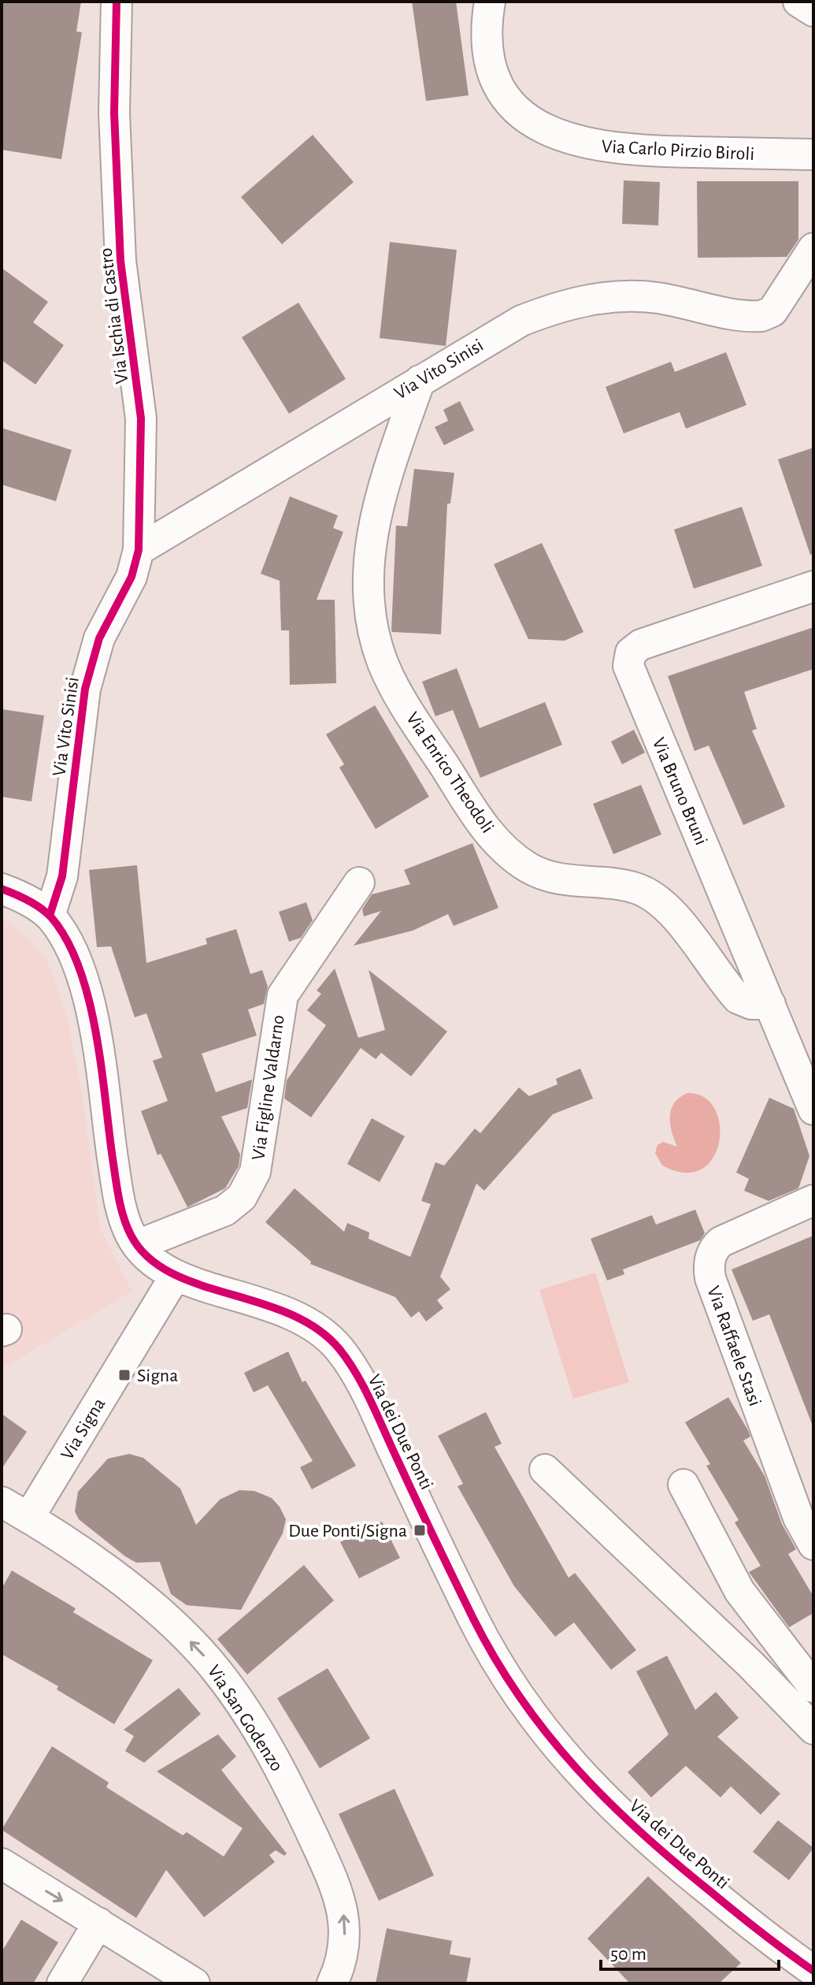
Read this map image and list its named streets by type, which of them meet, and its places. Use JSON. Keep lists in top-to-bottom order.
{
  "streets": {
    "street": [
      "Via Carlo Pirzio Biroli",
      "Via Ischia di Castro",
      "Via Vito Sinisi",
      "Via Enrico Theodoli",
      "Via Bruno Bruni",
      "Via Figline Valdarno",
      "Via Raffaele Stasi",
      "Via Signa",
      "Via dei Due Ponti",
      "Via San Godenzo"
    ]
  },
  "crossings": [
    ["Via Ischia di Castro", "Via Vito Sinisi"],
    ["Via Vito Sinisi", "Via Enrico Theodoli"],
    ["Via Vito Sinisi", "Via dei Due Ponti"],
    ["Via Enrico Theodoli", "Via Bruno Bruni"],
    ["Via Figline Valdarno", "Via dei Due Ponti"],
    ["Via Signa", "Via dei Due Ponti"],
    ["Via Signa", "Via San Godenzo"]
  ],
  "one_way": ["Via San Godenzo"],
  "places": {
    "transit": ["Signa", "Due Ponti/Signa"]
  },
  "scale_bar": "50 m"
}
